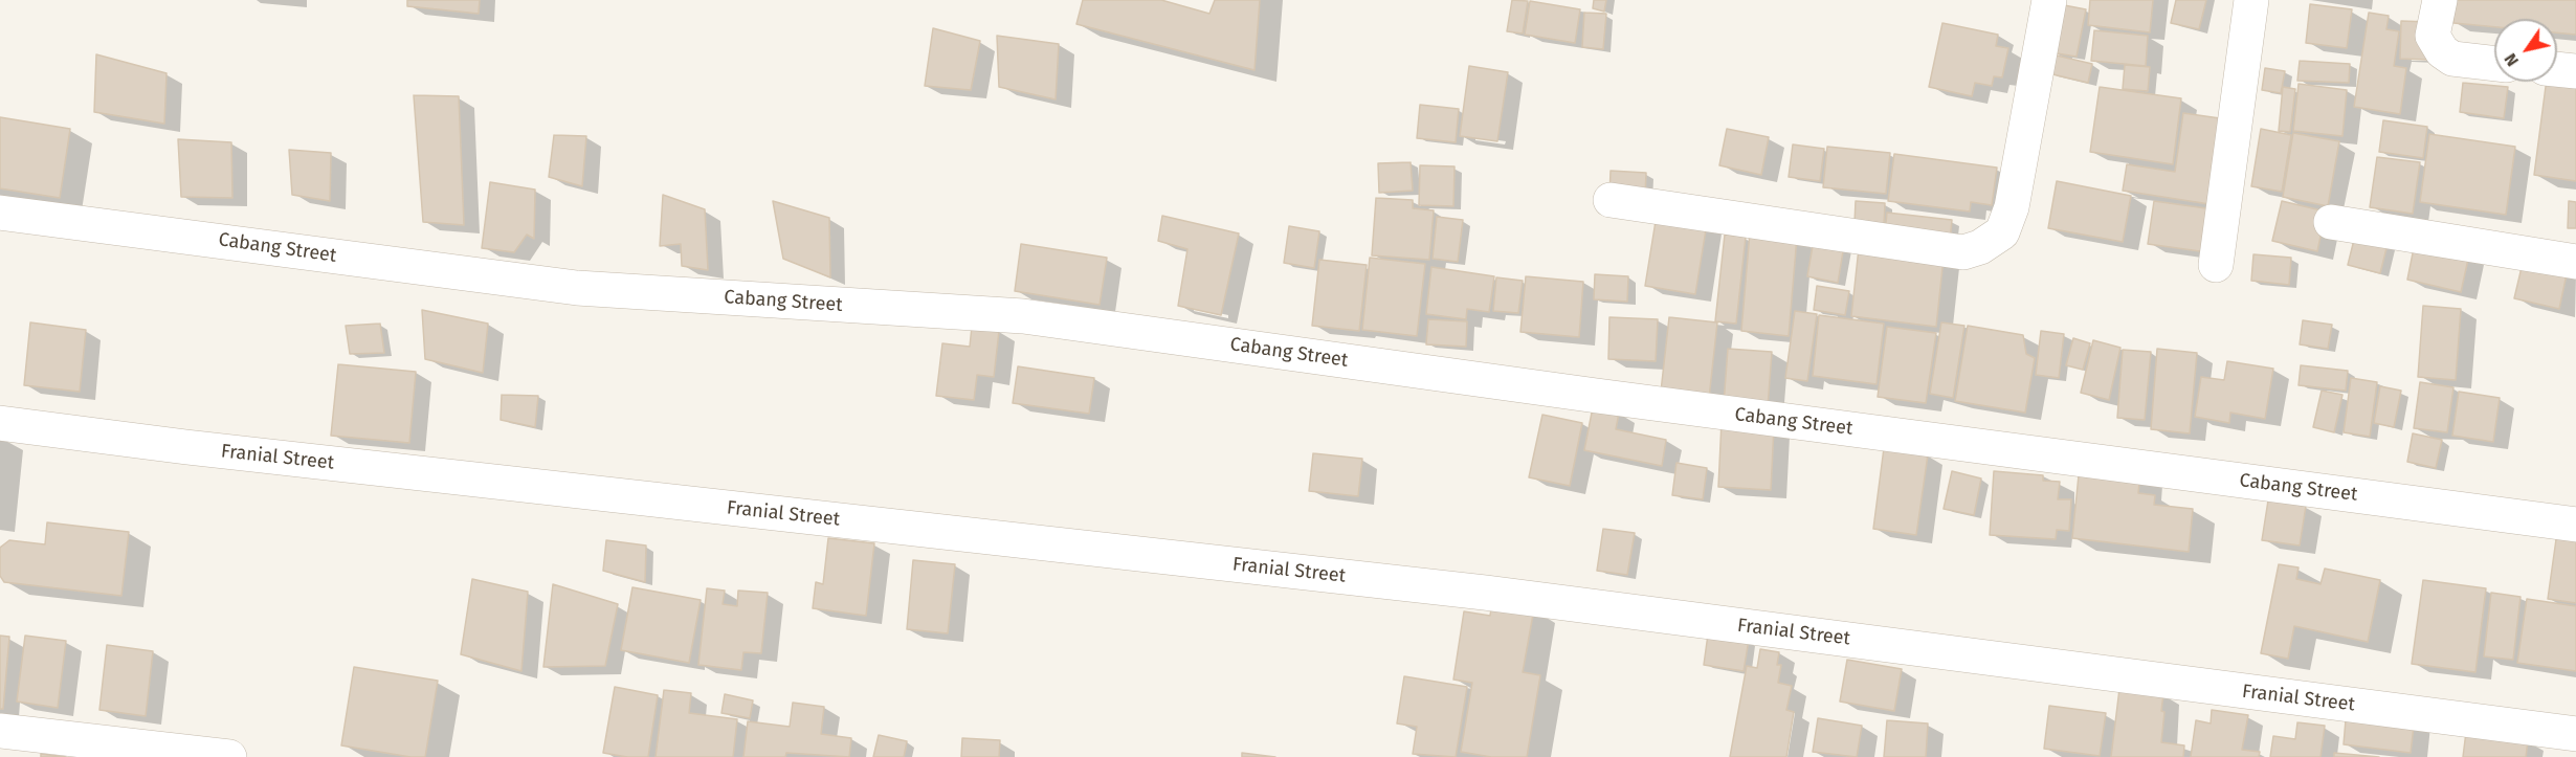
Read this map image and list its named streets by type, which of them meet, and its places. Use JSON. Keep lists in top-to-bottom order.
{
  "streets": {
    "street": ["Cabang Street", "Franial Street"]
  },
  "north": "bottom left"
}
